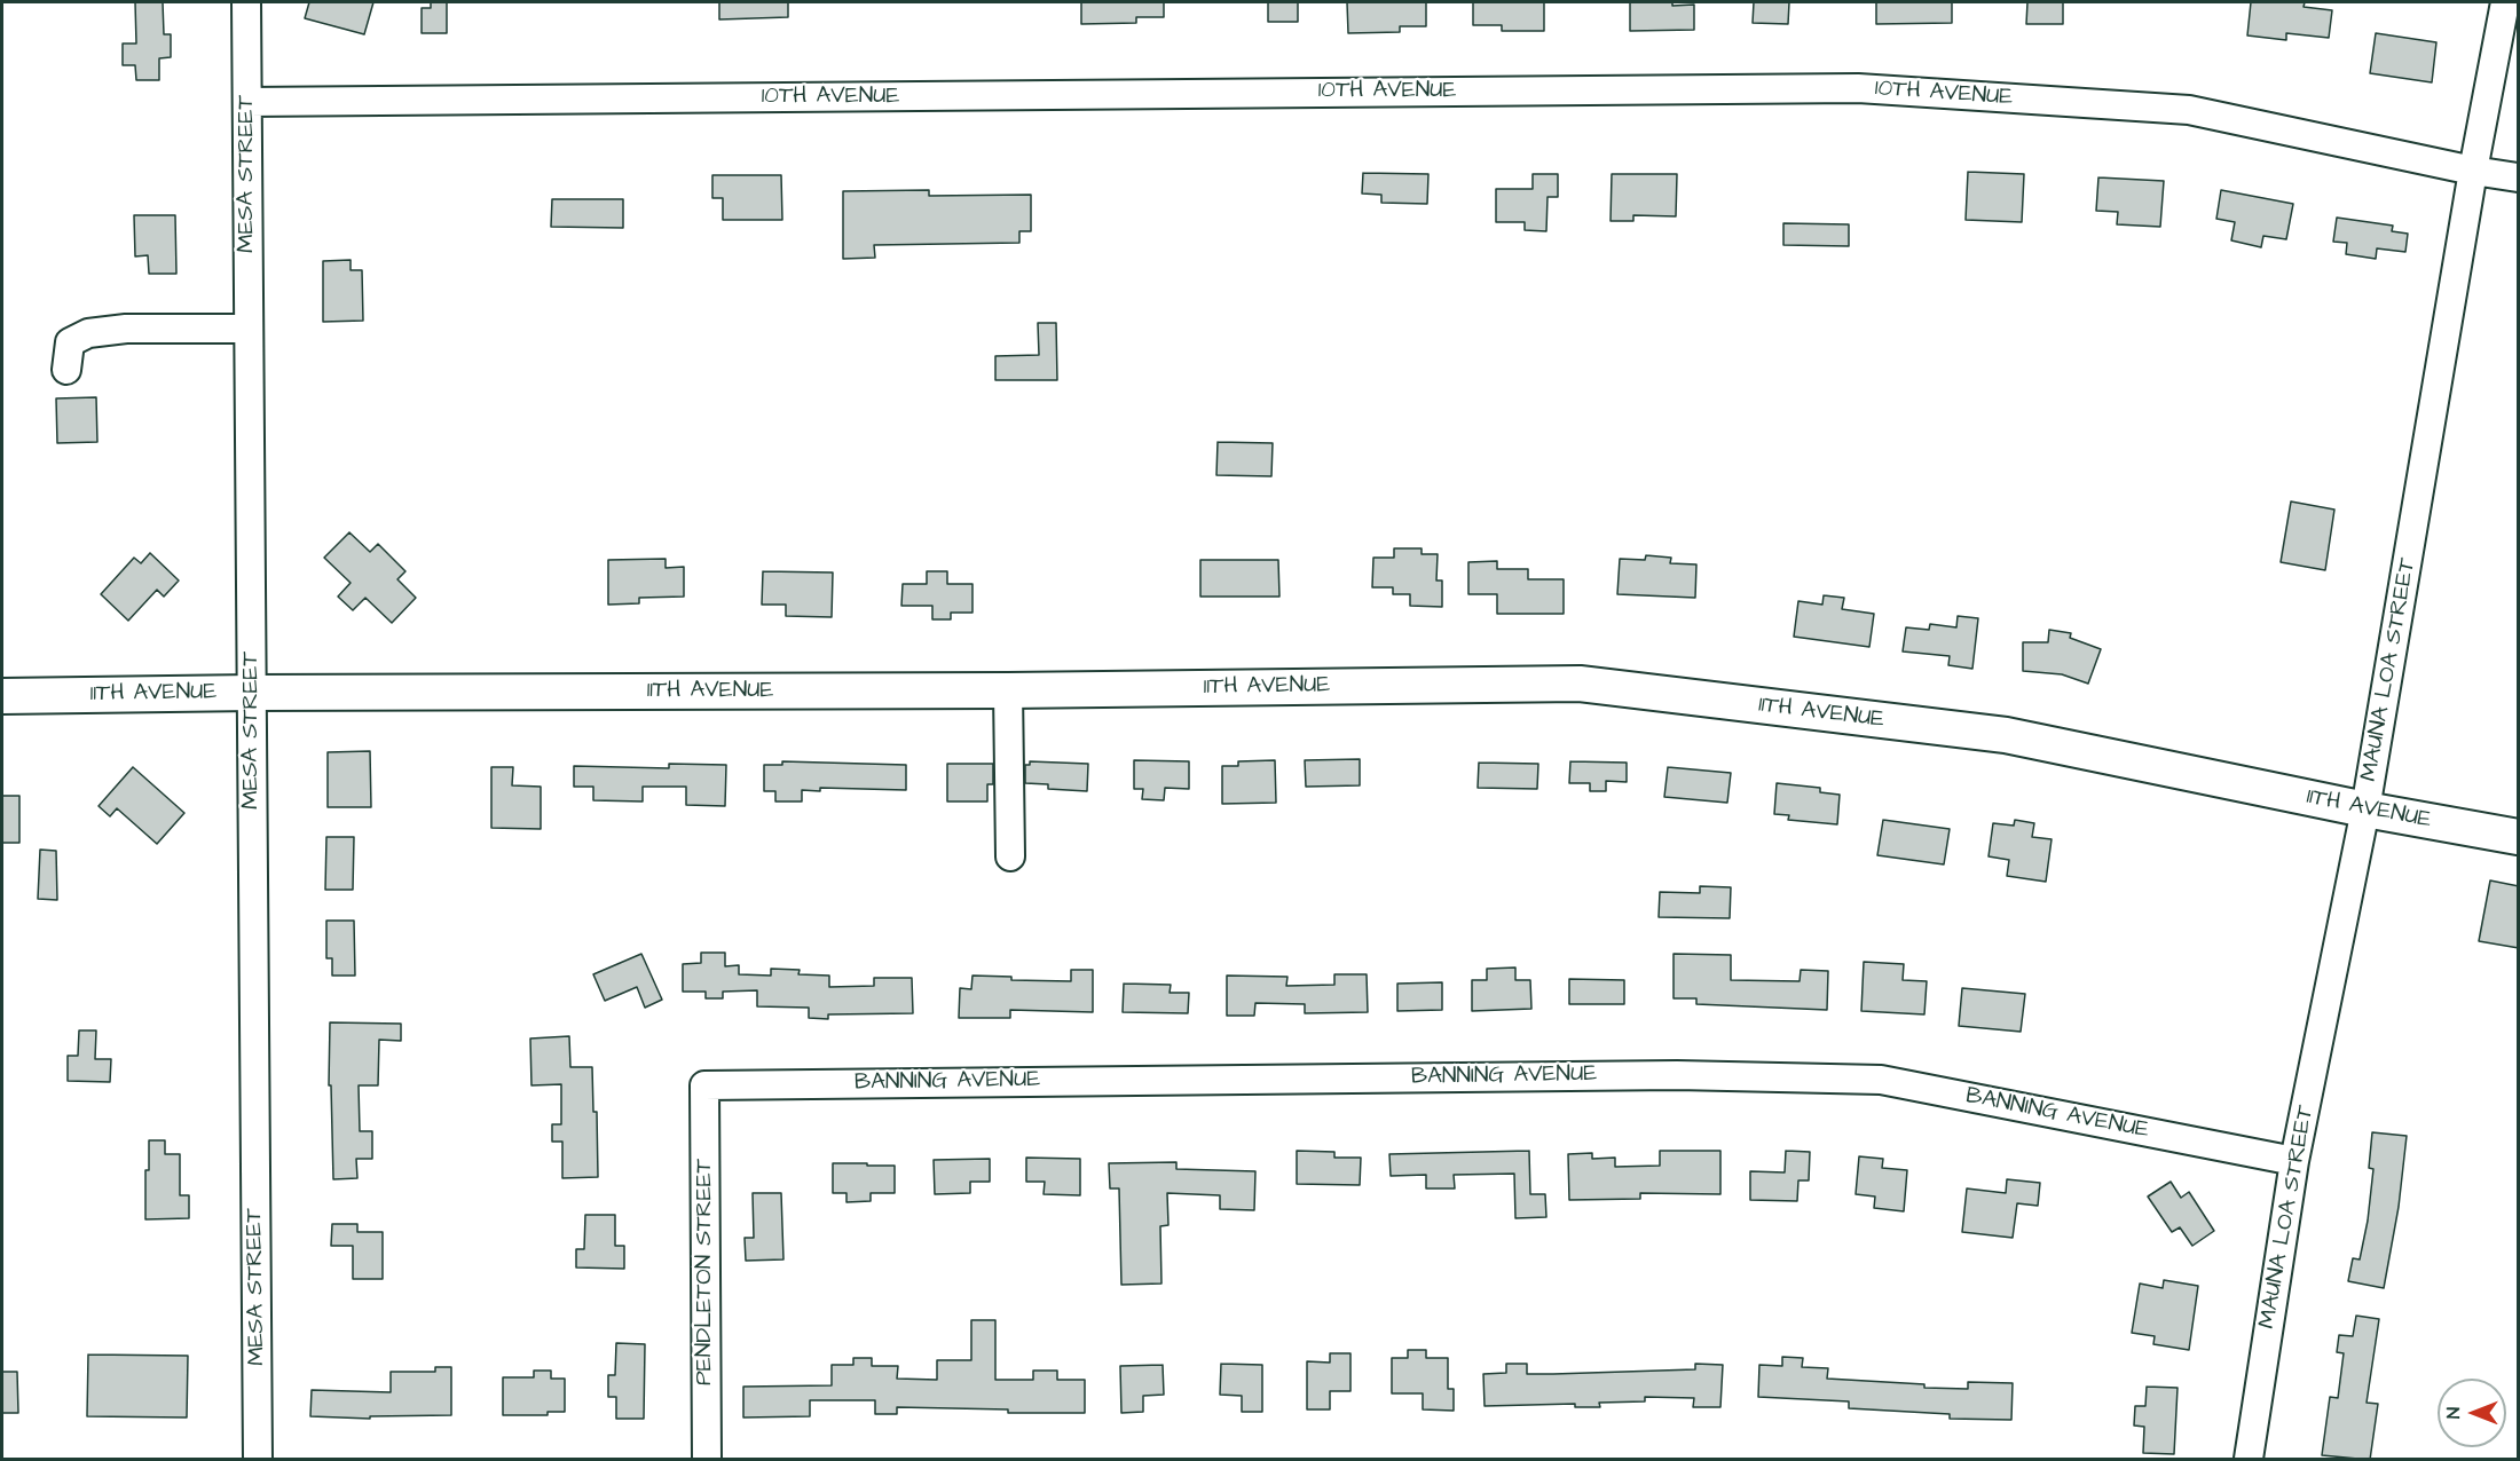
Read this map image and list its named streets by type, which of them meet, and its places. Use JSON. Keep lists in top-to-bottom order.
{
  "streets": {
    "main road": ["11TH AVENUE"],
    "street": [
      "10TH AVENUE",
      "MESA STREET",
      "MAUNA LOA STREET",
      "BANNING AVENUE",
      "PENDLETON STREET"
    ]
  },
  "crossings": [
    ["10TH AVENUE", "MESA STREET"],
    ["10TH AVENUE", "MAUNA LOA STREET"],
    ["MESA STREET", "11TH AVENUE"],
    ["MAUNA LOA STREET", "11TH AVENUE"],
    ["MAUNA LOA STREET", "BANNING AVENUE"],
    ["BANNING AVENUE", "PENDLETON STREET"]
  ],
  "north": "left"
}
